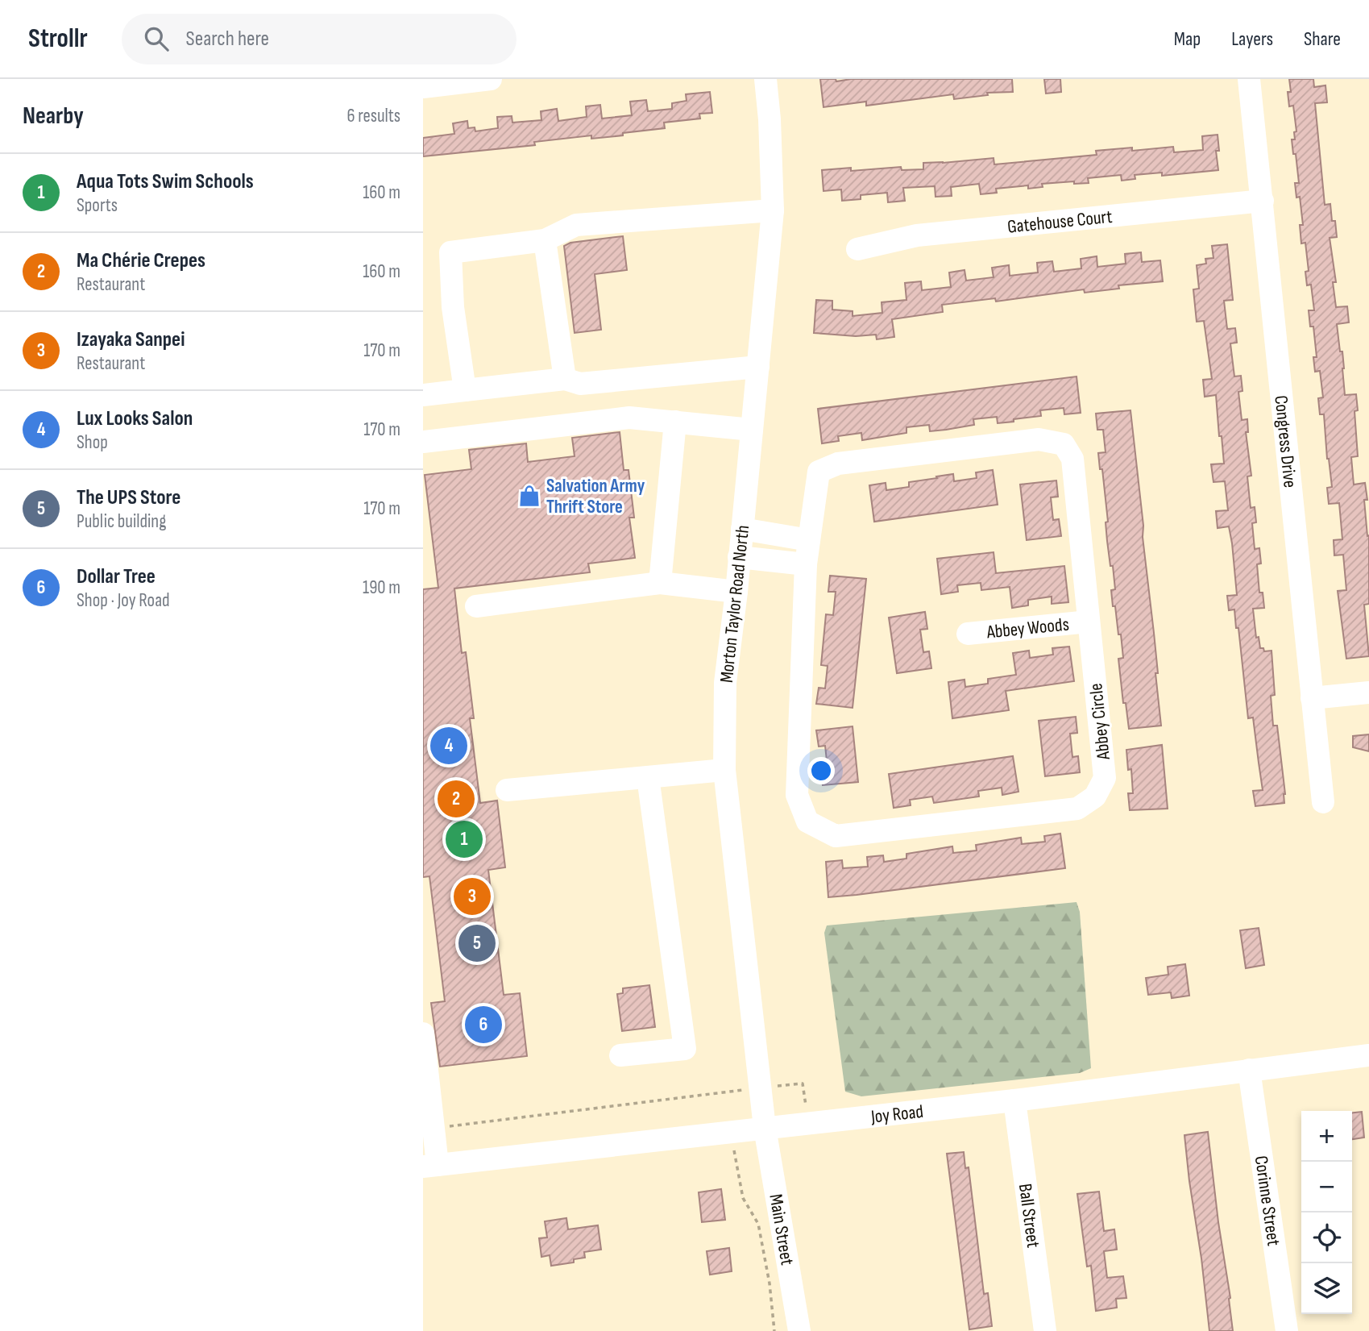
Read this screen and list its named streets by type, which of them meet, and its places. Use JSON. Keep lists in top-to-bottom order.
{
  "streets": {
    "street": [
      "Gatehouse Court",
      "Congress Drive",
      "Morton Taylor Road North",
      "Abbey Woods",
      "Abbey Circle",
      "Joy Road",
      "Corinne Street",
      "Ball Street",
      "Main Street"
    ]
  },
  "crossings": [
    ["Gatehouse Court", "Congress Drive"],
    ["Morton Taylor Road North", "Joy Road"],
    ["Morton Taylor Road North", "Main Street"],
    ["Abbey Woods", "Abbey Circle"],
    ["Joy Road", "Corinne Street"],
    ["Joy Road", "Ball Street"],
    ["Joy Road", "Main Street"]
  ],
  "places": {
    "shop": ["Salvation Army Thrift Store"]
  },
  "page": {
    "header": "Strollr",
    "search": "Search here",
    "nav": ["Map", "Layers", "Share"],
    "heading": ["Nearby", "6 results"],
    "list": [
      {
        "mark": "1",
        "name": "Aqua Tots Swim Schools",
        "note": "Sports",
        "value": "160 m"
      },
      {
        "mark": "2",
        "name": "Ma Chérie Crepes",
        "note": "Restaurant",
        "value": "160 m"
      },
      {
        "mark": "3",
        "name": "Izayaka Sanpei",
        "note": "Restaurant",
        "value": "170 m"
      },
      {
        "mark": "4",
        "name": "Lux Looks Salon",
        "note": "Shop",
        "value": "170 m"
      },
      {
        "mark": "5",
        "name": "The UPS Store",
        "note": "Public building",
        "value": "170 m"
      },
      {
        "mark": "6",
        "name": "Dollar Tree",
        "note": "Shop · Joy Road",
        "value": "190 m"
      }
    ],
    "pins": [
      "4",
      "2",
      "1",
      "3",
      "5",
      "6"
    ],
    "map_buttons": ["+", "−"]
  }
}
